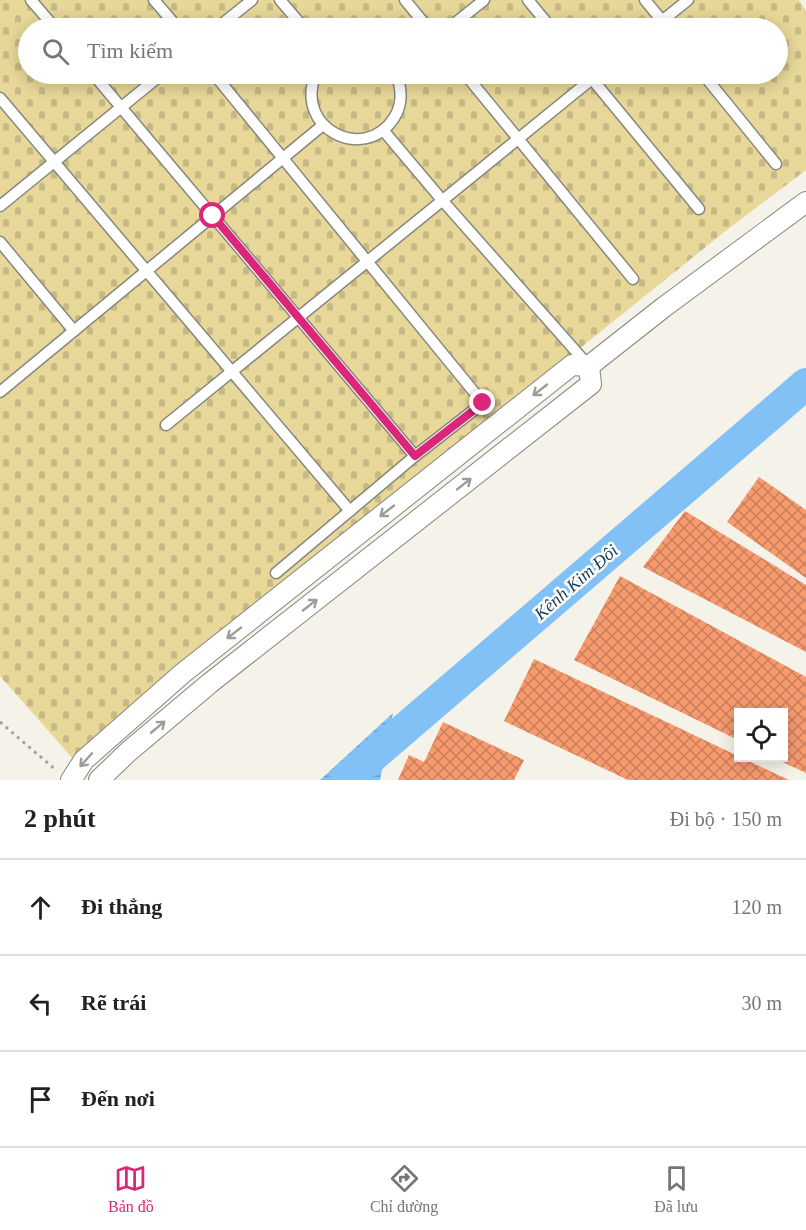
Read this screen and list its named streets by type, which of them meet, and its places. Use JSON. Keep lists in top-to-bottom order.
{
  "water": ["Kênh Kim Đôi"],
  "page": {
    "search": "Tìm kiếm",
    "heading": ["2 phút", "Đi bộ · 150 m"],
    "list": [
      ["Đi thẳng", "120 m"],
      ["Rẽ trái", "30 m"],
      "Đến nơi"
    ],
    "nav": ["Bản đồ", "Chỉ đường", "Đã lưu"]
  }
}
